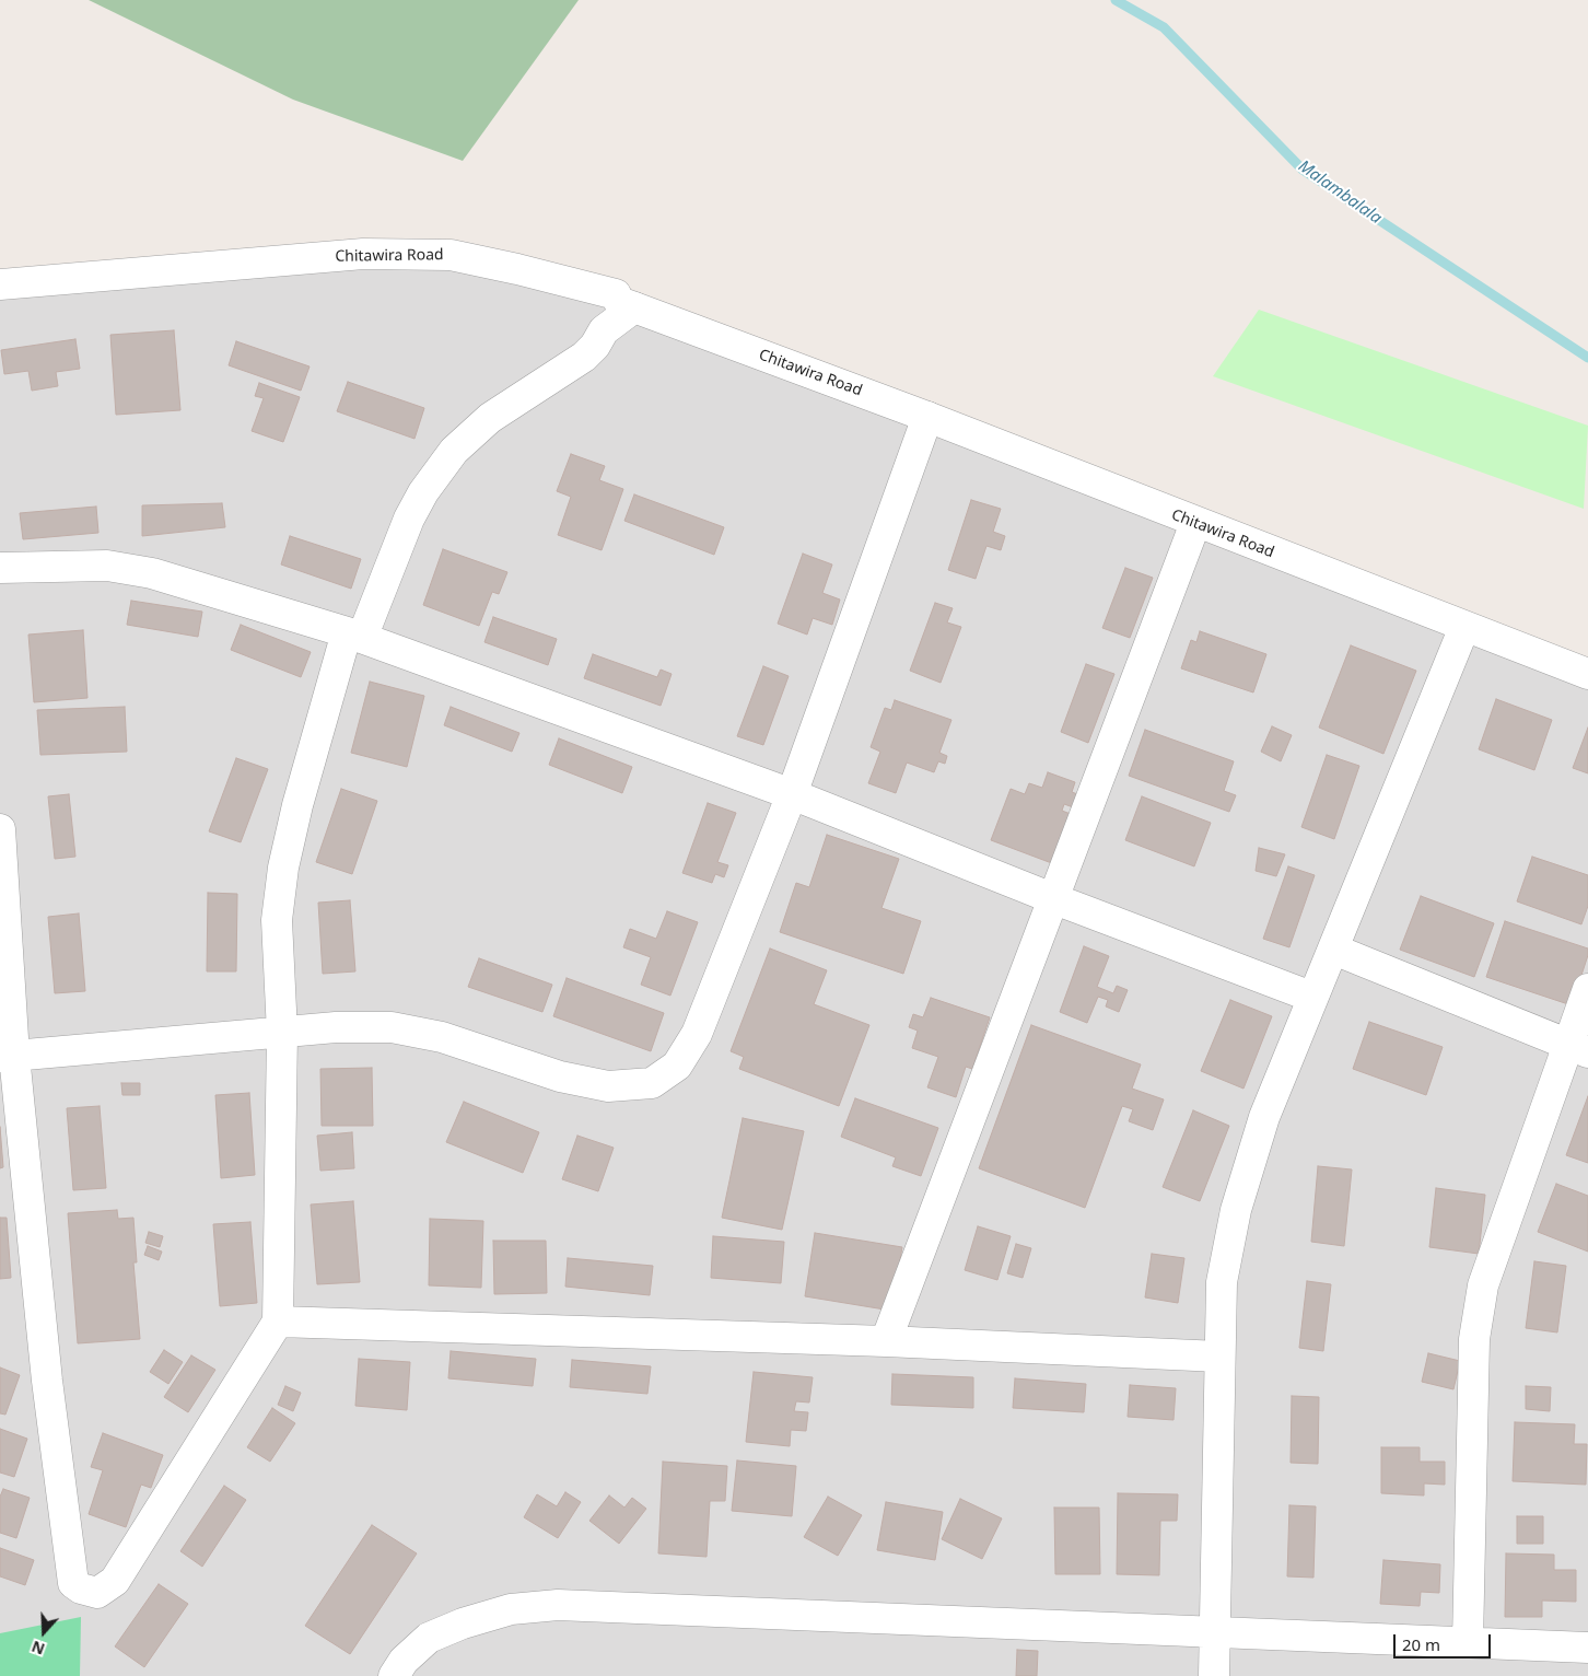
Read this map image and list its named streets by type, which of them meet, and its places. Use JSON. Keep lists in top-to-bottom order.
{
  "streets": {
    "street": ["Chitawira Road"]
  },
  "water": ["Malambalala"],
  "scale_bar": "20 m",
  "north": "bottom"
}
